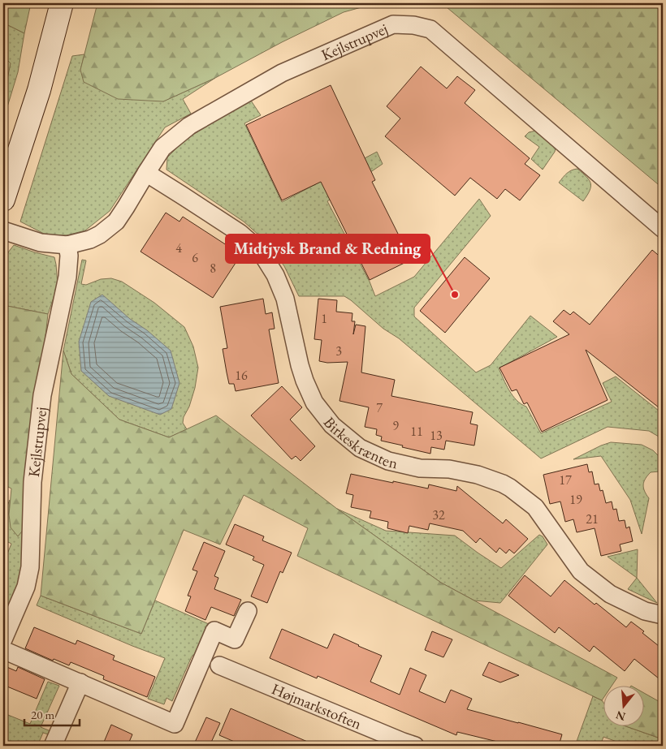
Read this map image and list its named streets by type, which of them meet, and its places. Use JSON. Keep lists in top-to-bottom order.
{
  "streets": {
    "street": ["Kejlstrupvej", "Birkeskrænten", "Højmarkstoften"]
  },
  "crossings": [
    ["Kejlstrupvej", "Birkeskrænten"]
  ],
  "places": ["Midtjysk Brand & Redning"],
  "house_numbers": [
    "4",
    "6",
    "8",
    "1",
    "3",
    "16",
    "7",
    "9",
    "11",
    "13",
    "17",
    "19",
    "32",
    "21"
  ],
  "scale_bar": "20 m",
  "north": "bottom"
}
